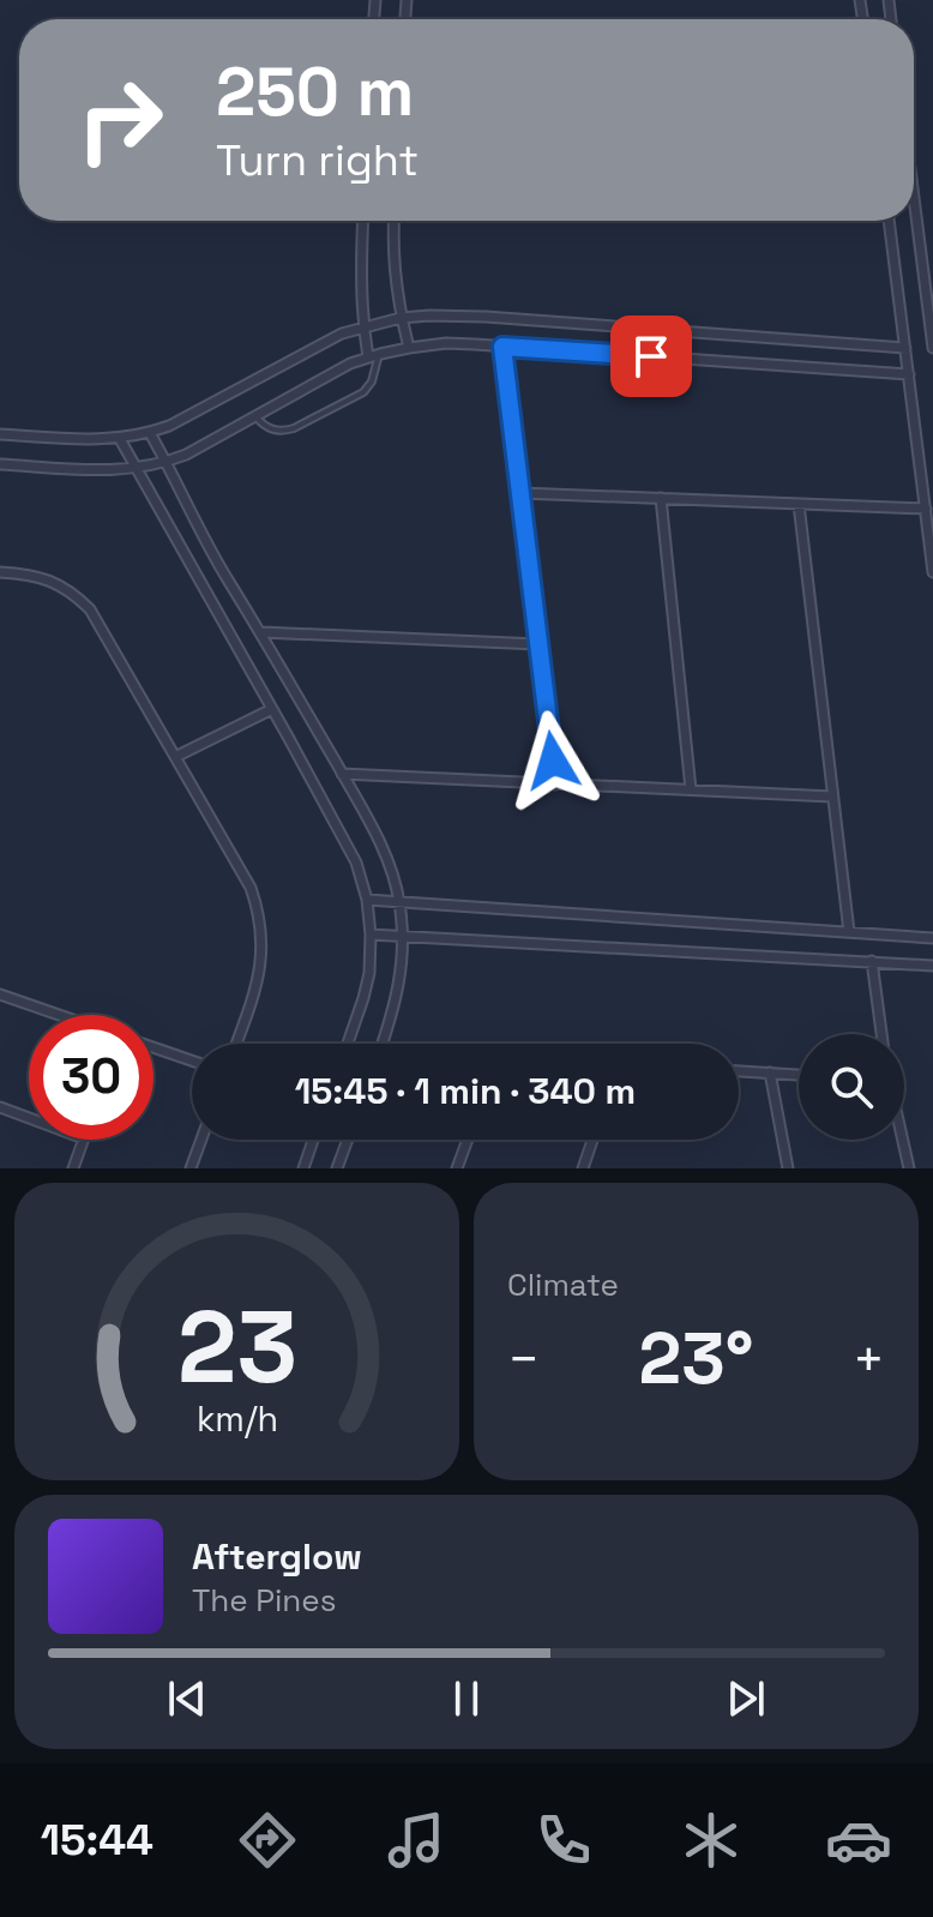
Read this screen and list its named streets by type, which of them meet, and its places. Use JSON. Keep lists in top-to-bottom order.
{
  "page": {
    "turn": ["250 m", "Turn right"],
    "limit": "30",
    "trip": "15:45 · 1 min · 340 m",
    "tile": "Climate",
    "heat": ["−", "23°", "+"],
    "song": ["Afterglow", "The Pines"],
    "tabs": "15:44",
    "gauge": ["23", "km/h"]
  }
}
